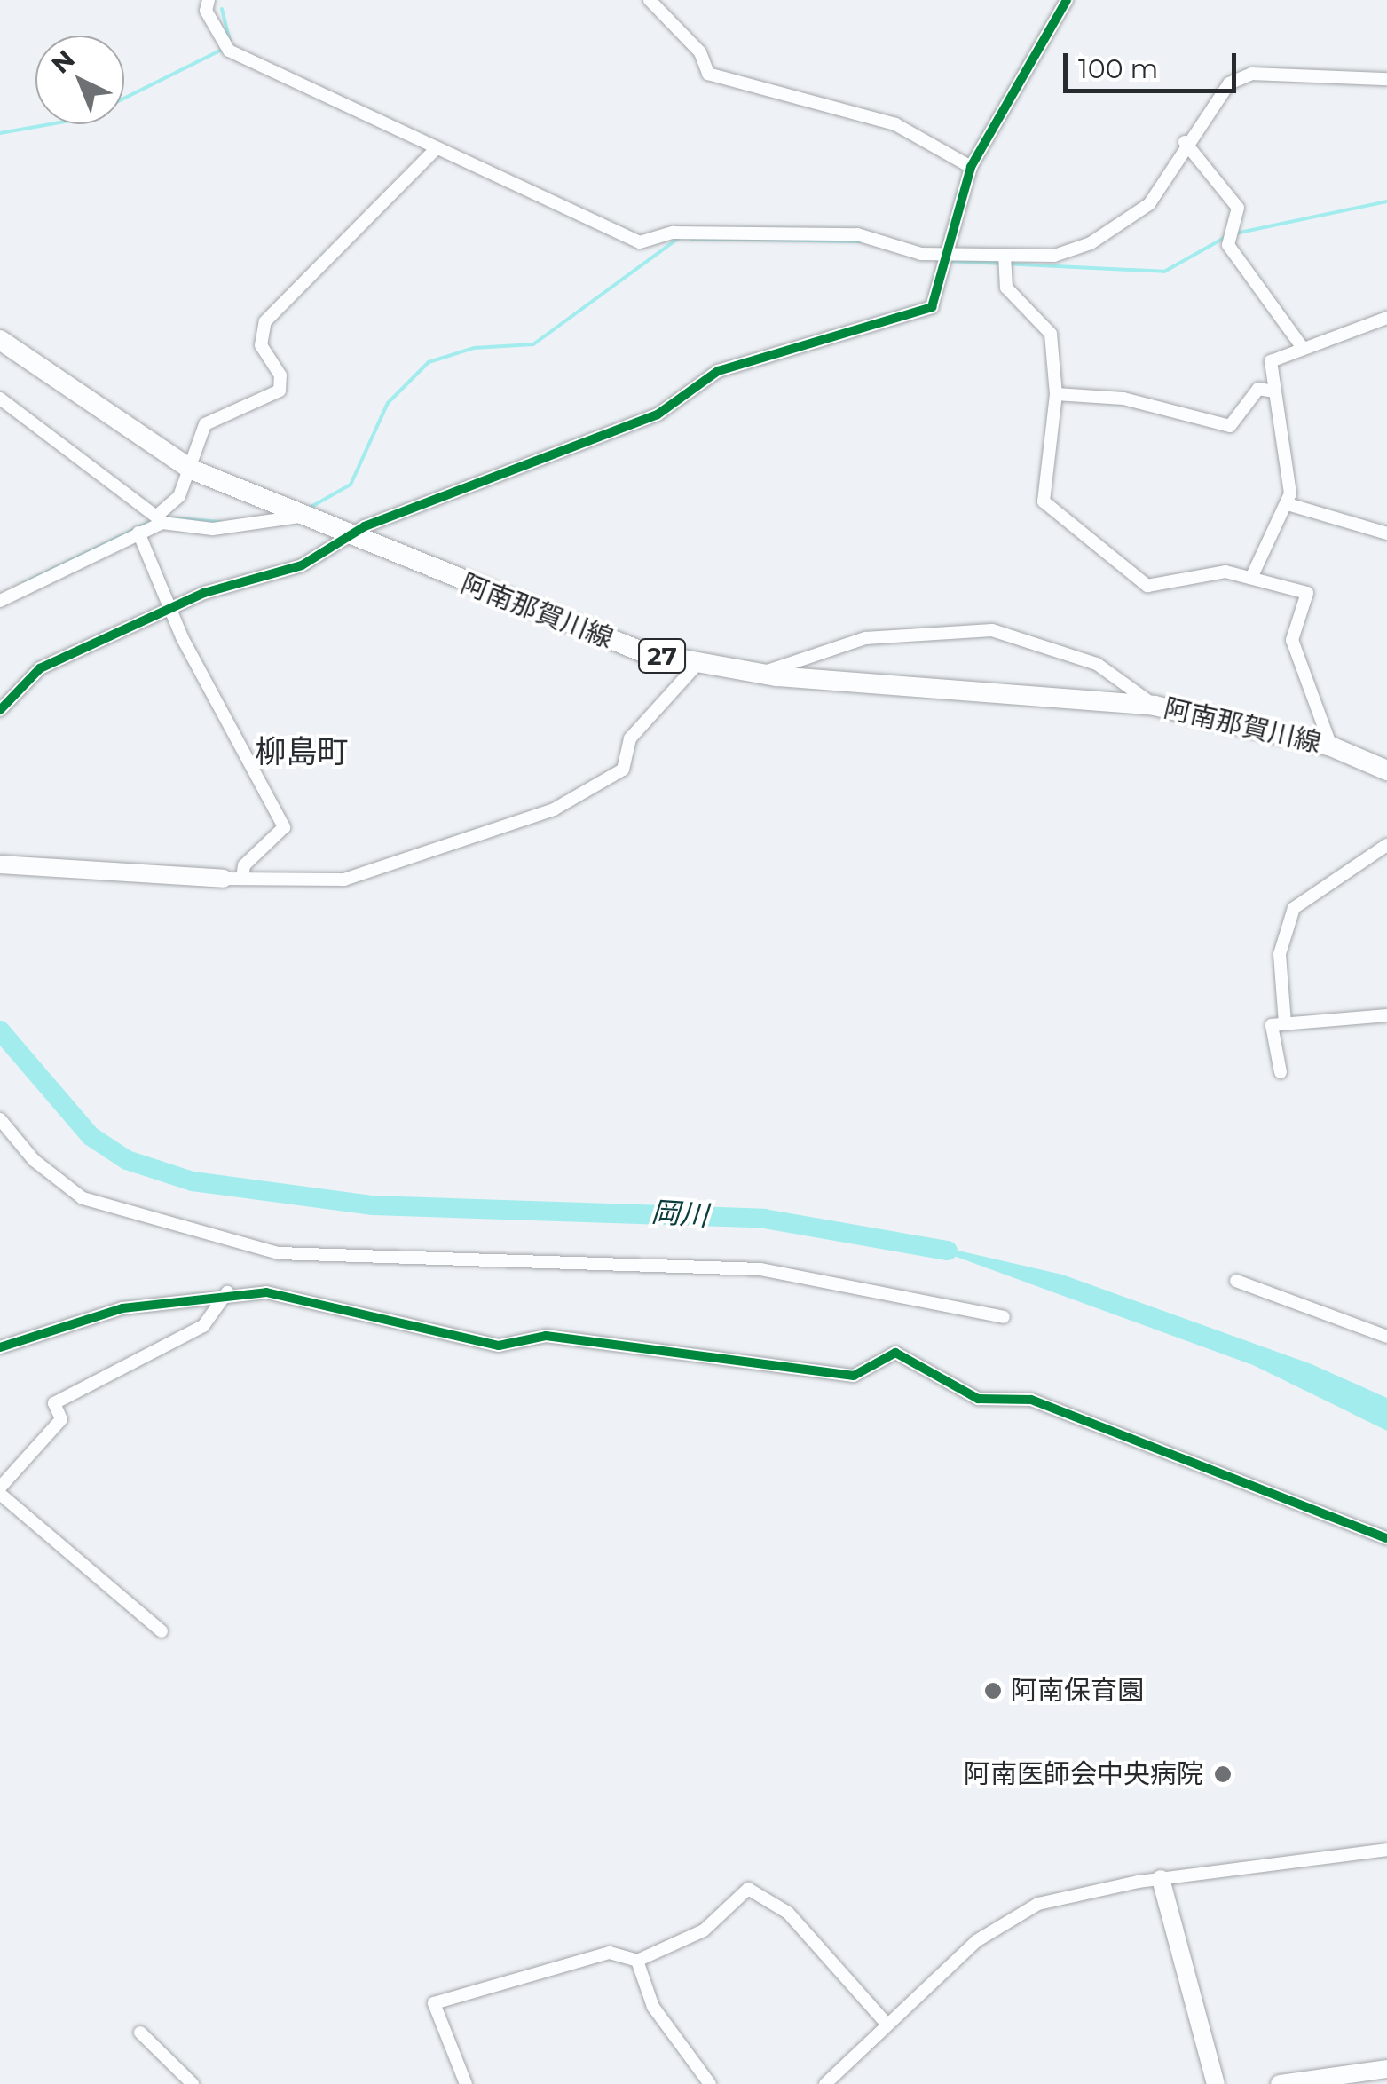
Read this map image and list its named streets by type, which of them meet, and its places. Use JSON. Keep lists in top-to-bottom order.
{
  "streets": {
    "main road": ["阿南那賀川線", "27"]
  },
  "districts": ["柳島町"],
  "water": ["岡川"],
  "places": ["阿南保育園", "阿南医師会中央病院"],
  "scale_bar": "100 m",
  "north": "top left"
}
